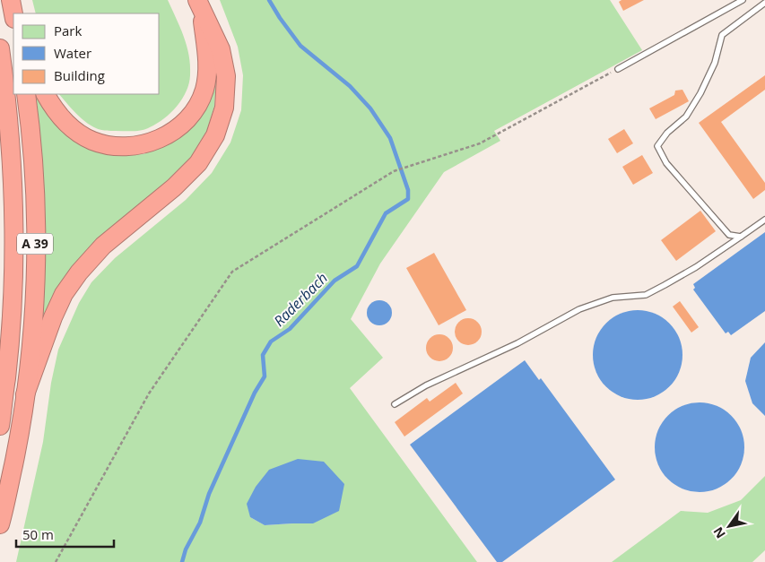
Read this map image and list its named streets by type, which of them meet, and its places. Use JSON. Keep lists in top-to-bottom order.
{
  "streets": {
    "highway": ["A 39"]
  },
  "water": ["Raderbach"],
  "legend": ["Park", "Water", "Building"],
  "scale_bar": "50 m",
  "north": "bottom left"
}
